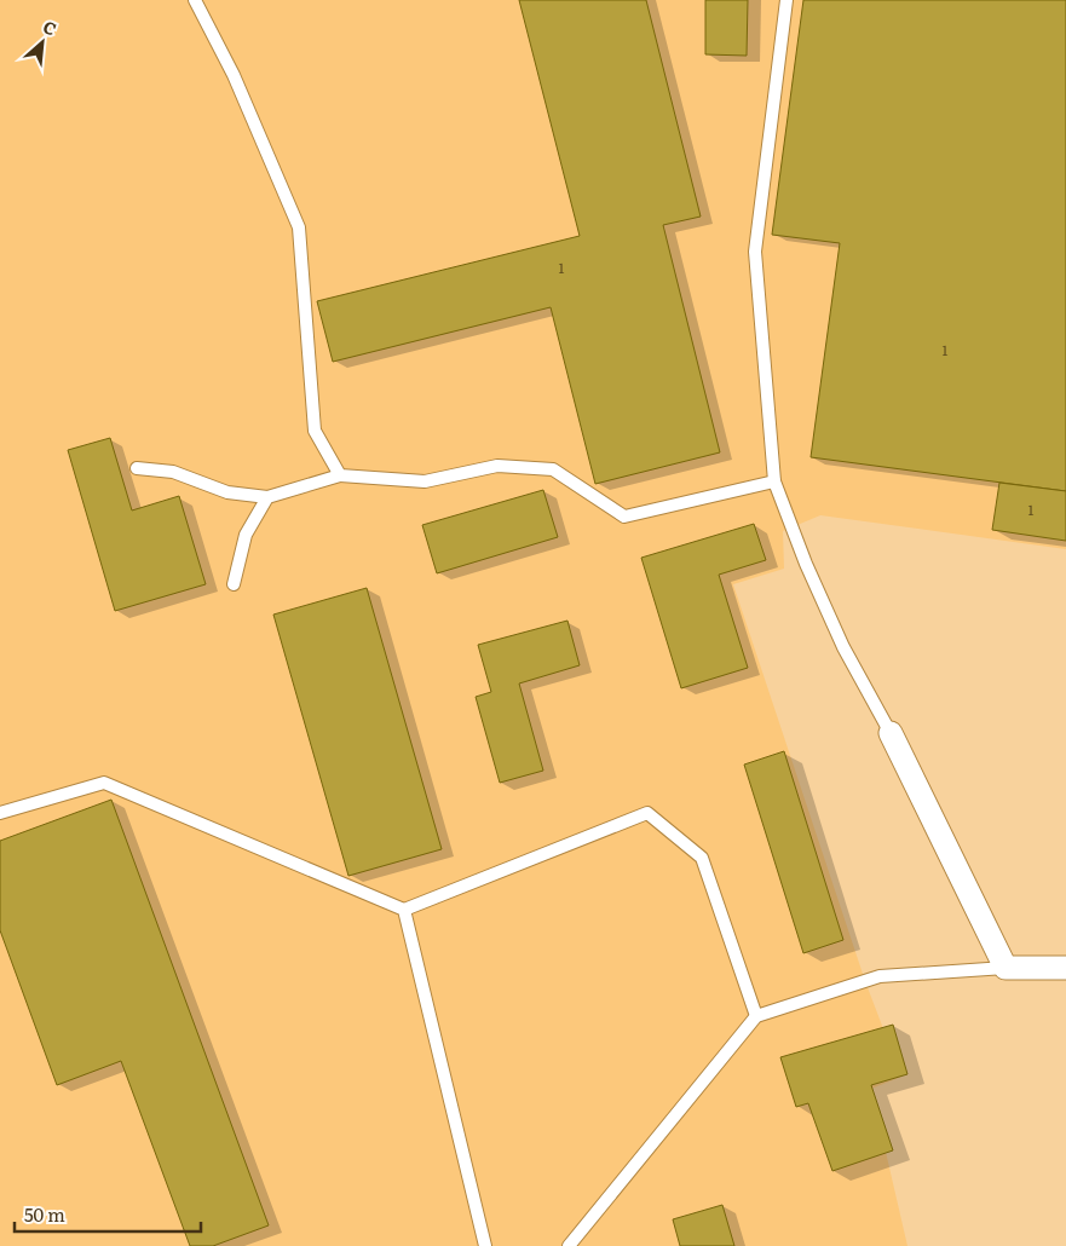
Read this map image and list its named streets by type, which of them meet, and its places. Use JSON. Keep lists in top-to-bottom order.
{
  "house_numbers": ["1", "1", "1"],
  "scale_bar": "50 m",
  "north": "top right"
}
